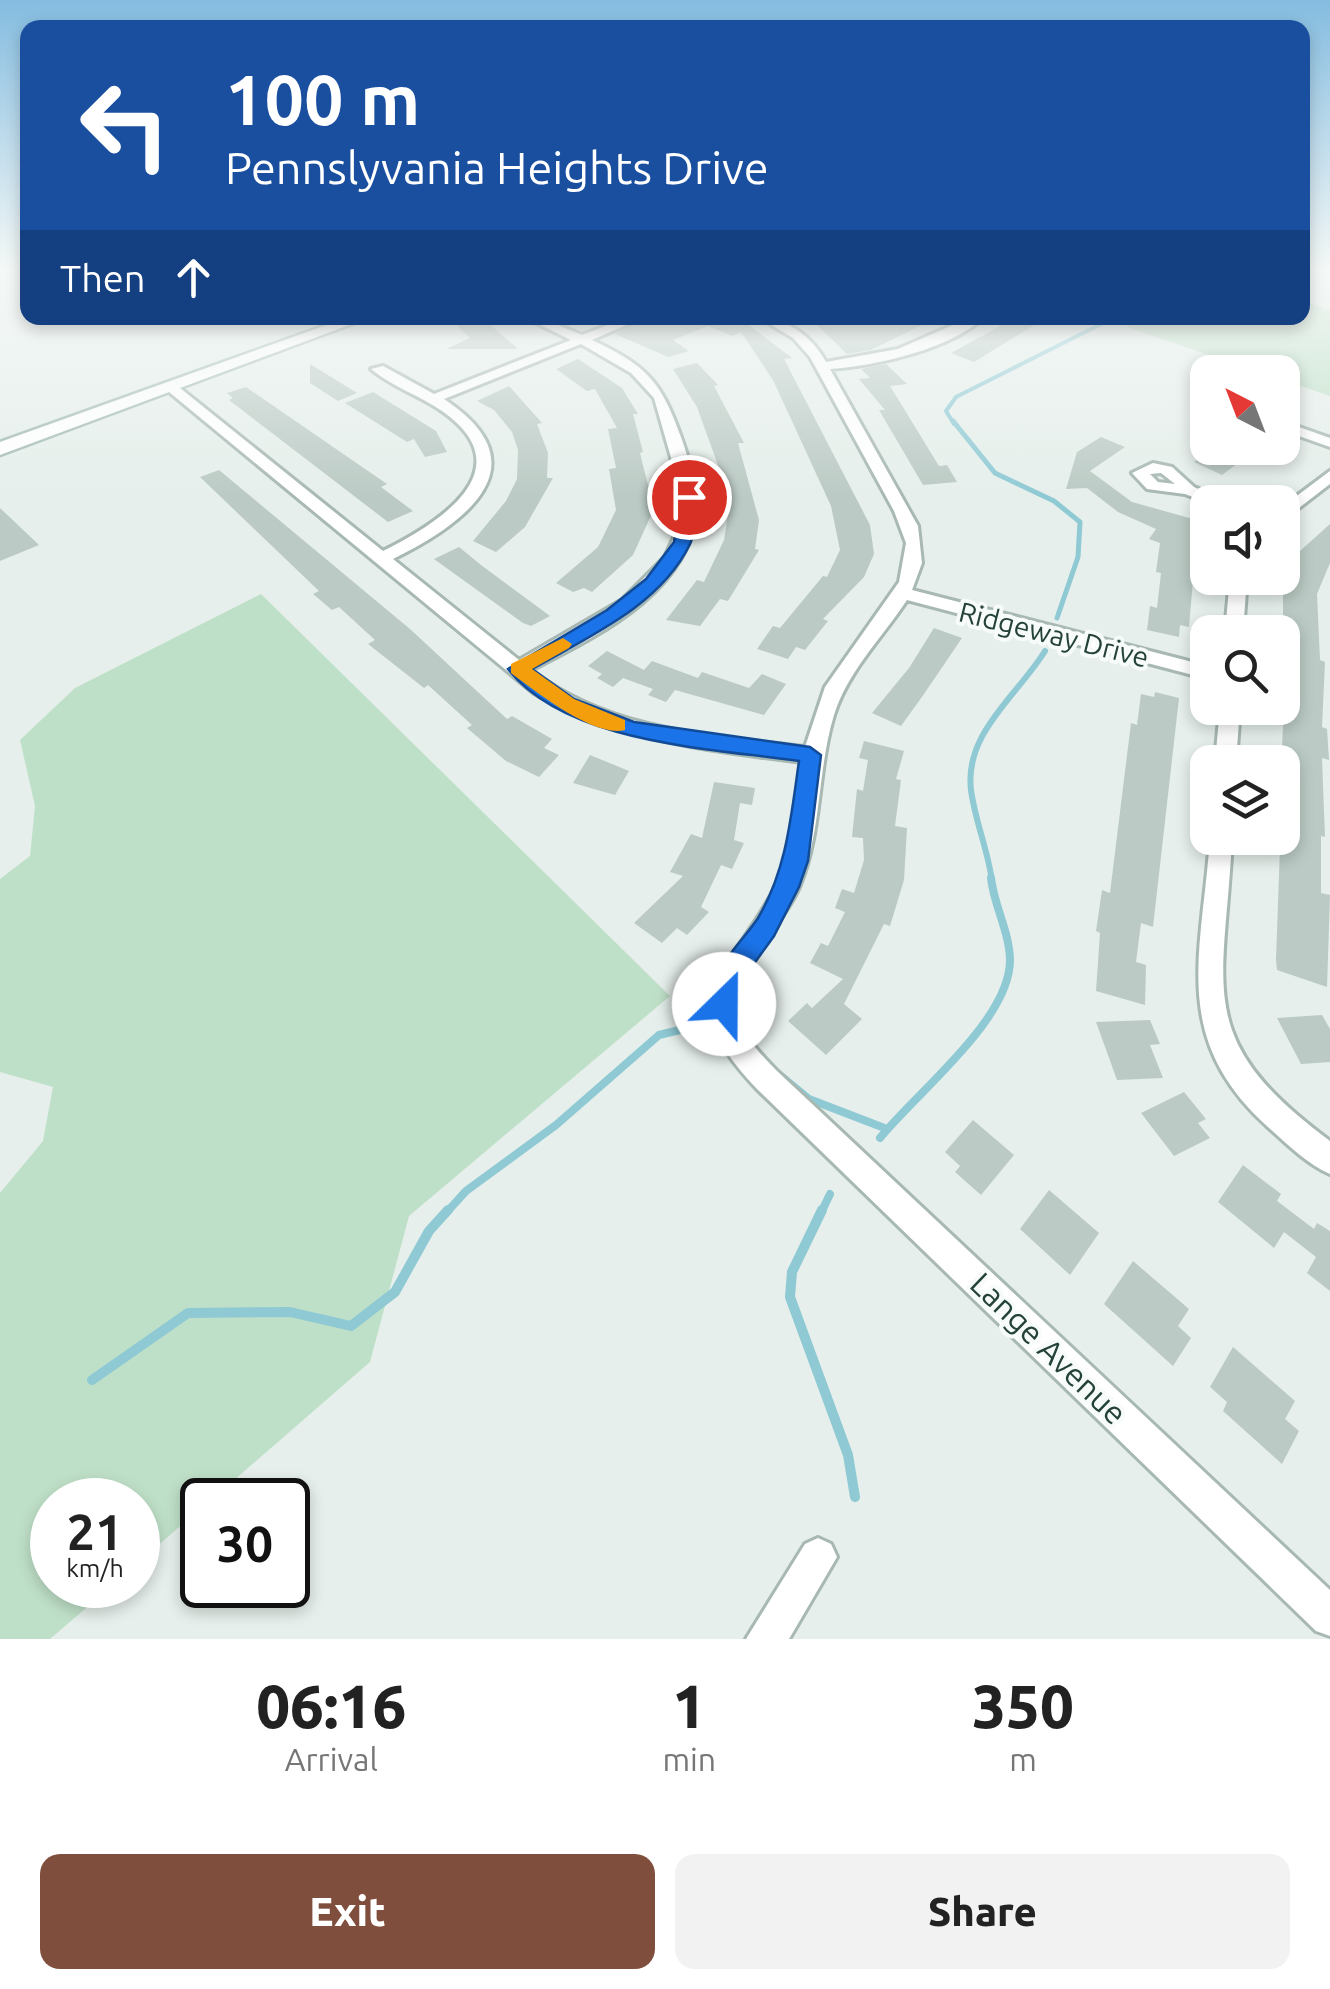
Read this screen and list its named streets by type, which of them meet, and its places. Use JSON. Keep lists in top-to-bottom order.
{
  "streets": {
    "street": ["Ridgeway Drive", "Lange Avenue"]
  },
  "crossings": [
    ["Ridgeway Drive", "Lange Avenue"]
  ],
  "north": "top left",
  "page": {
    "turn": ["100 m", "Pennslyvania Heights Drive"],
    "then": "Then",
    "speed": "21 km/h",
    "limit": "30",
    "eta": [
      "06:16",
      "Arrival",
      "1",
      "min",
      "350",
      "m"
    ],
    "buttons": ["Exit", "Share"]
  }
}
